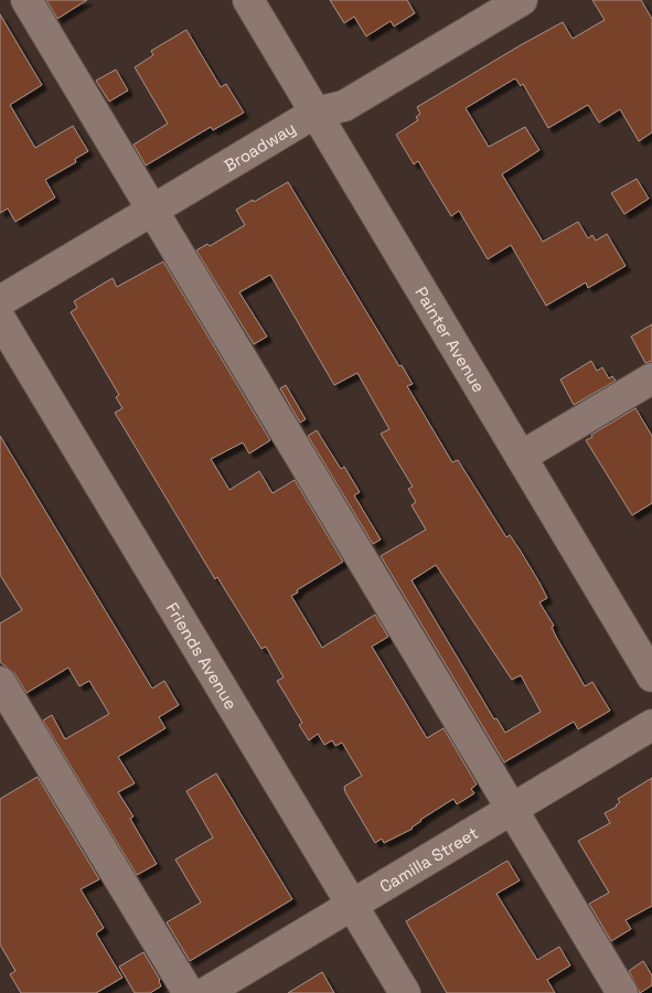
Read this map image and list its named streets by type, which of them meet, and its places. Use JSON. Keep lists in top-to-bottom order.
{
  "streets": {
    "street": [
      "Broadway",
      "Painter Avenue",
      "Friends Avenue",
      "Camilla Street"
    ]
  },
  "crossings": [
    ["Broadway", "Painter Avenue"],
    ["Friends Avenue", "Camilla Street"]
  ]
}
